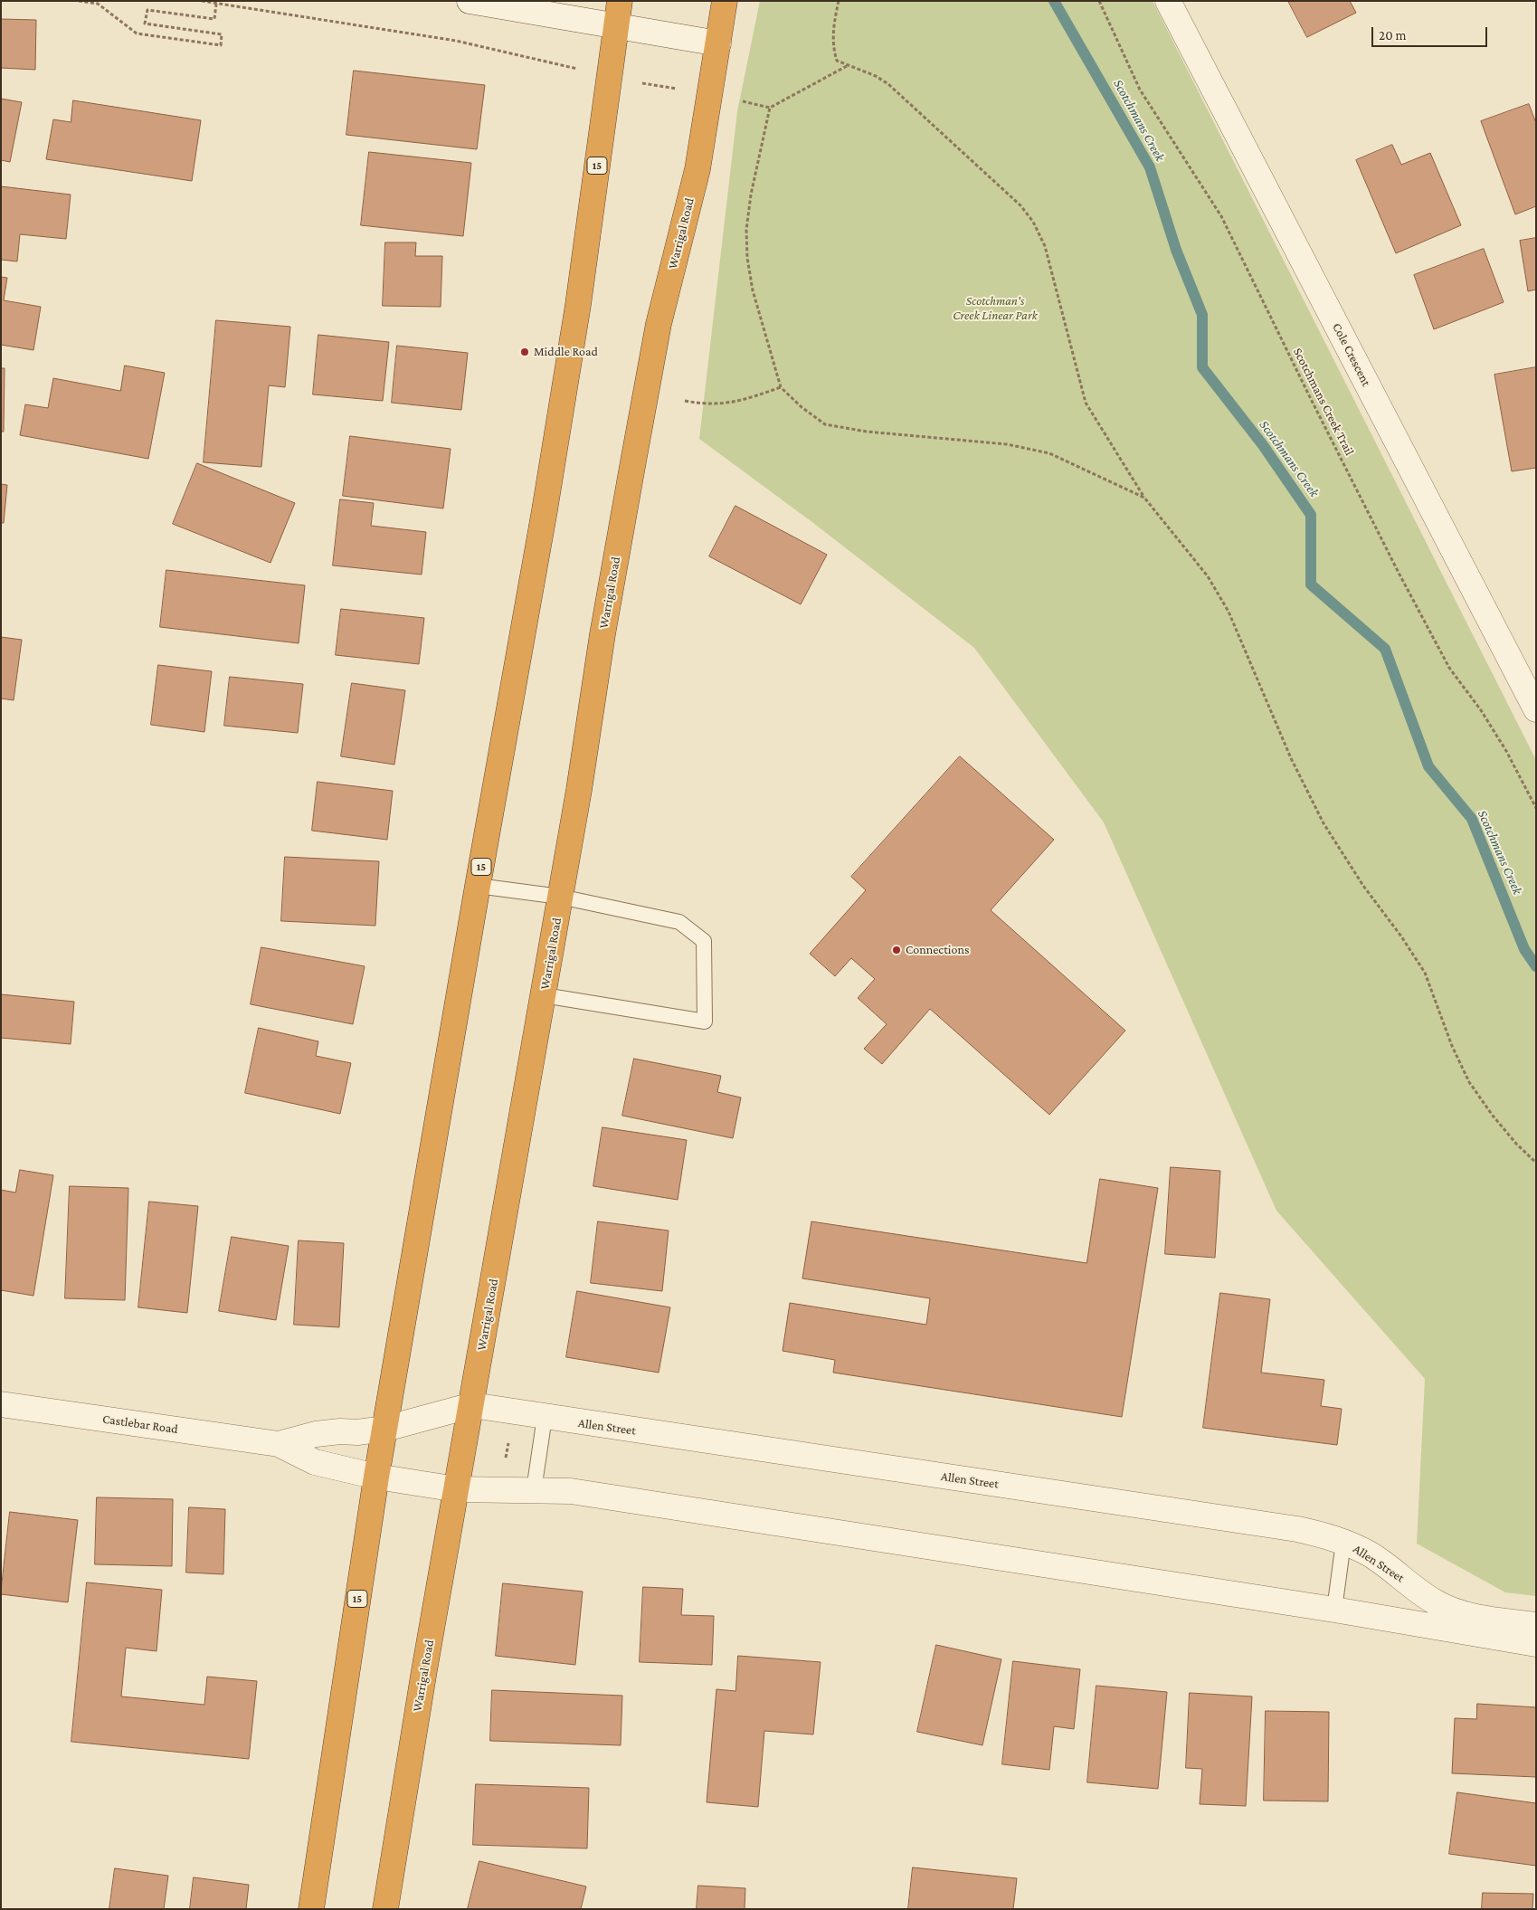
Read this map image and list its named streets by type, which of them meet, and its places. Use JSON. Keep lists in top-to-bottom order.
{
  "streets": {
    "highway": ["15", "Warrigal Road"],
    "street": ["Cole Crescent", "Castlebar Road", "Allen Street"],
    "path": ["Scotchmans Creek Trail"]
  },
  "crossings": [
    ["15", "Castlebar Road"],
    ["15", "Allen Street"],
    ["Warrigal Road", "Allen Street"],
    ["Castlebar Road", "Allen Street"]
  ],
  "water": ["Scotchmans Creek"],
  "parks": ["Scotchman's Creek Linear Park"],
  "places": ["Middle Road", "Connections"],
  "scale_bar": "20 m"
}
